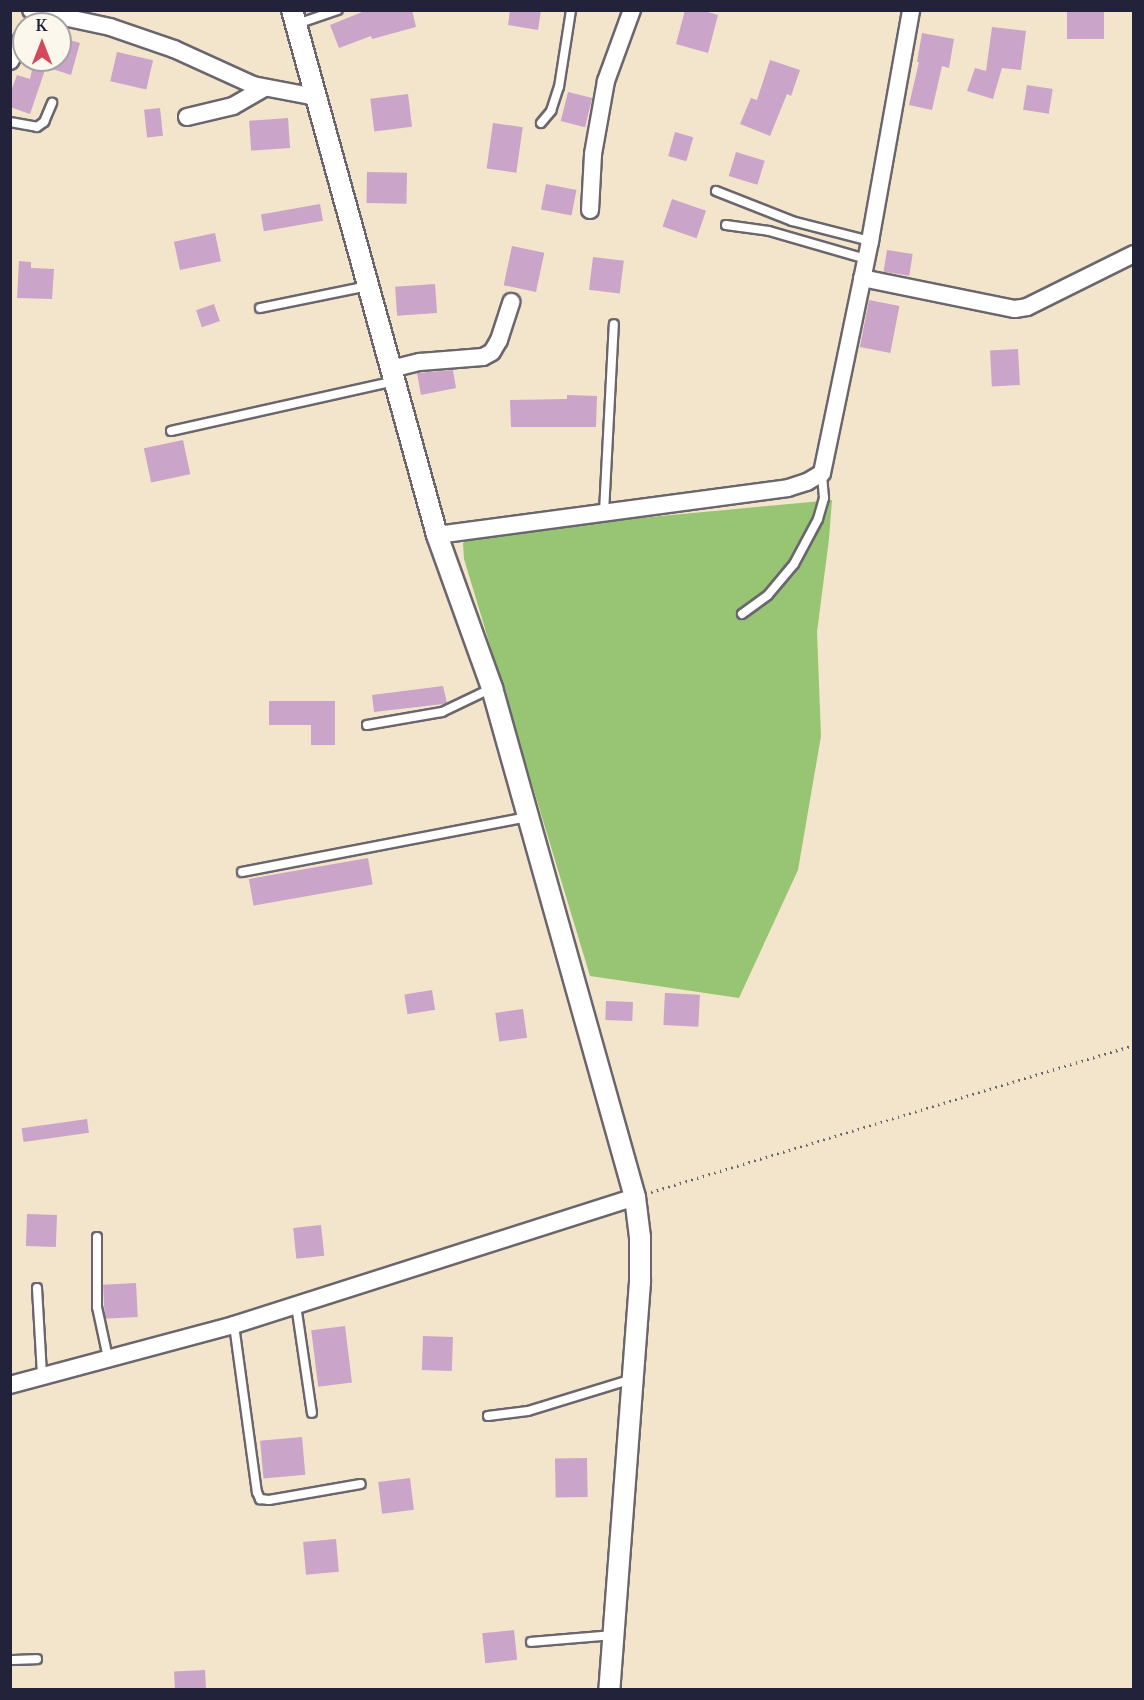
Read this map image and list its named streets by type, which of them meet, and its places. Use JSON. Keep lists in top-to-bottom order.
{
  "north": "top"
}
